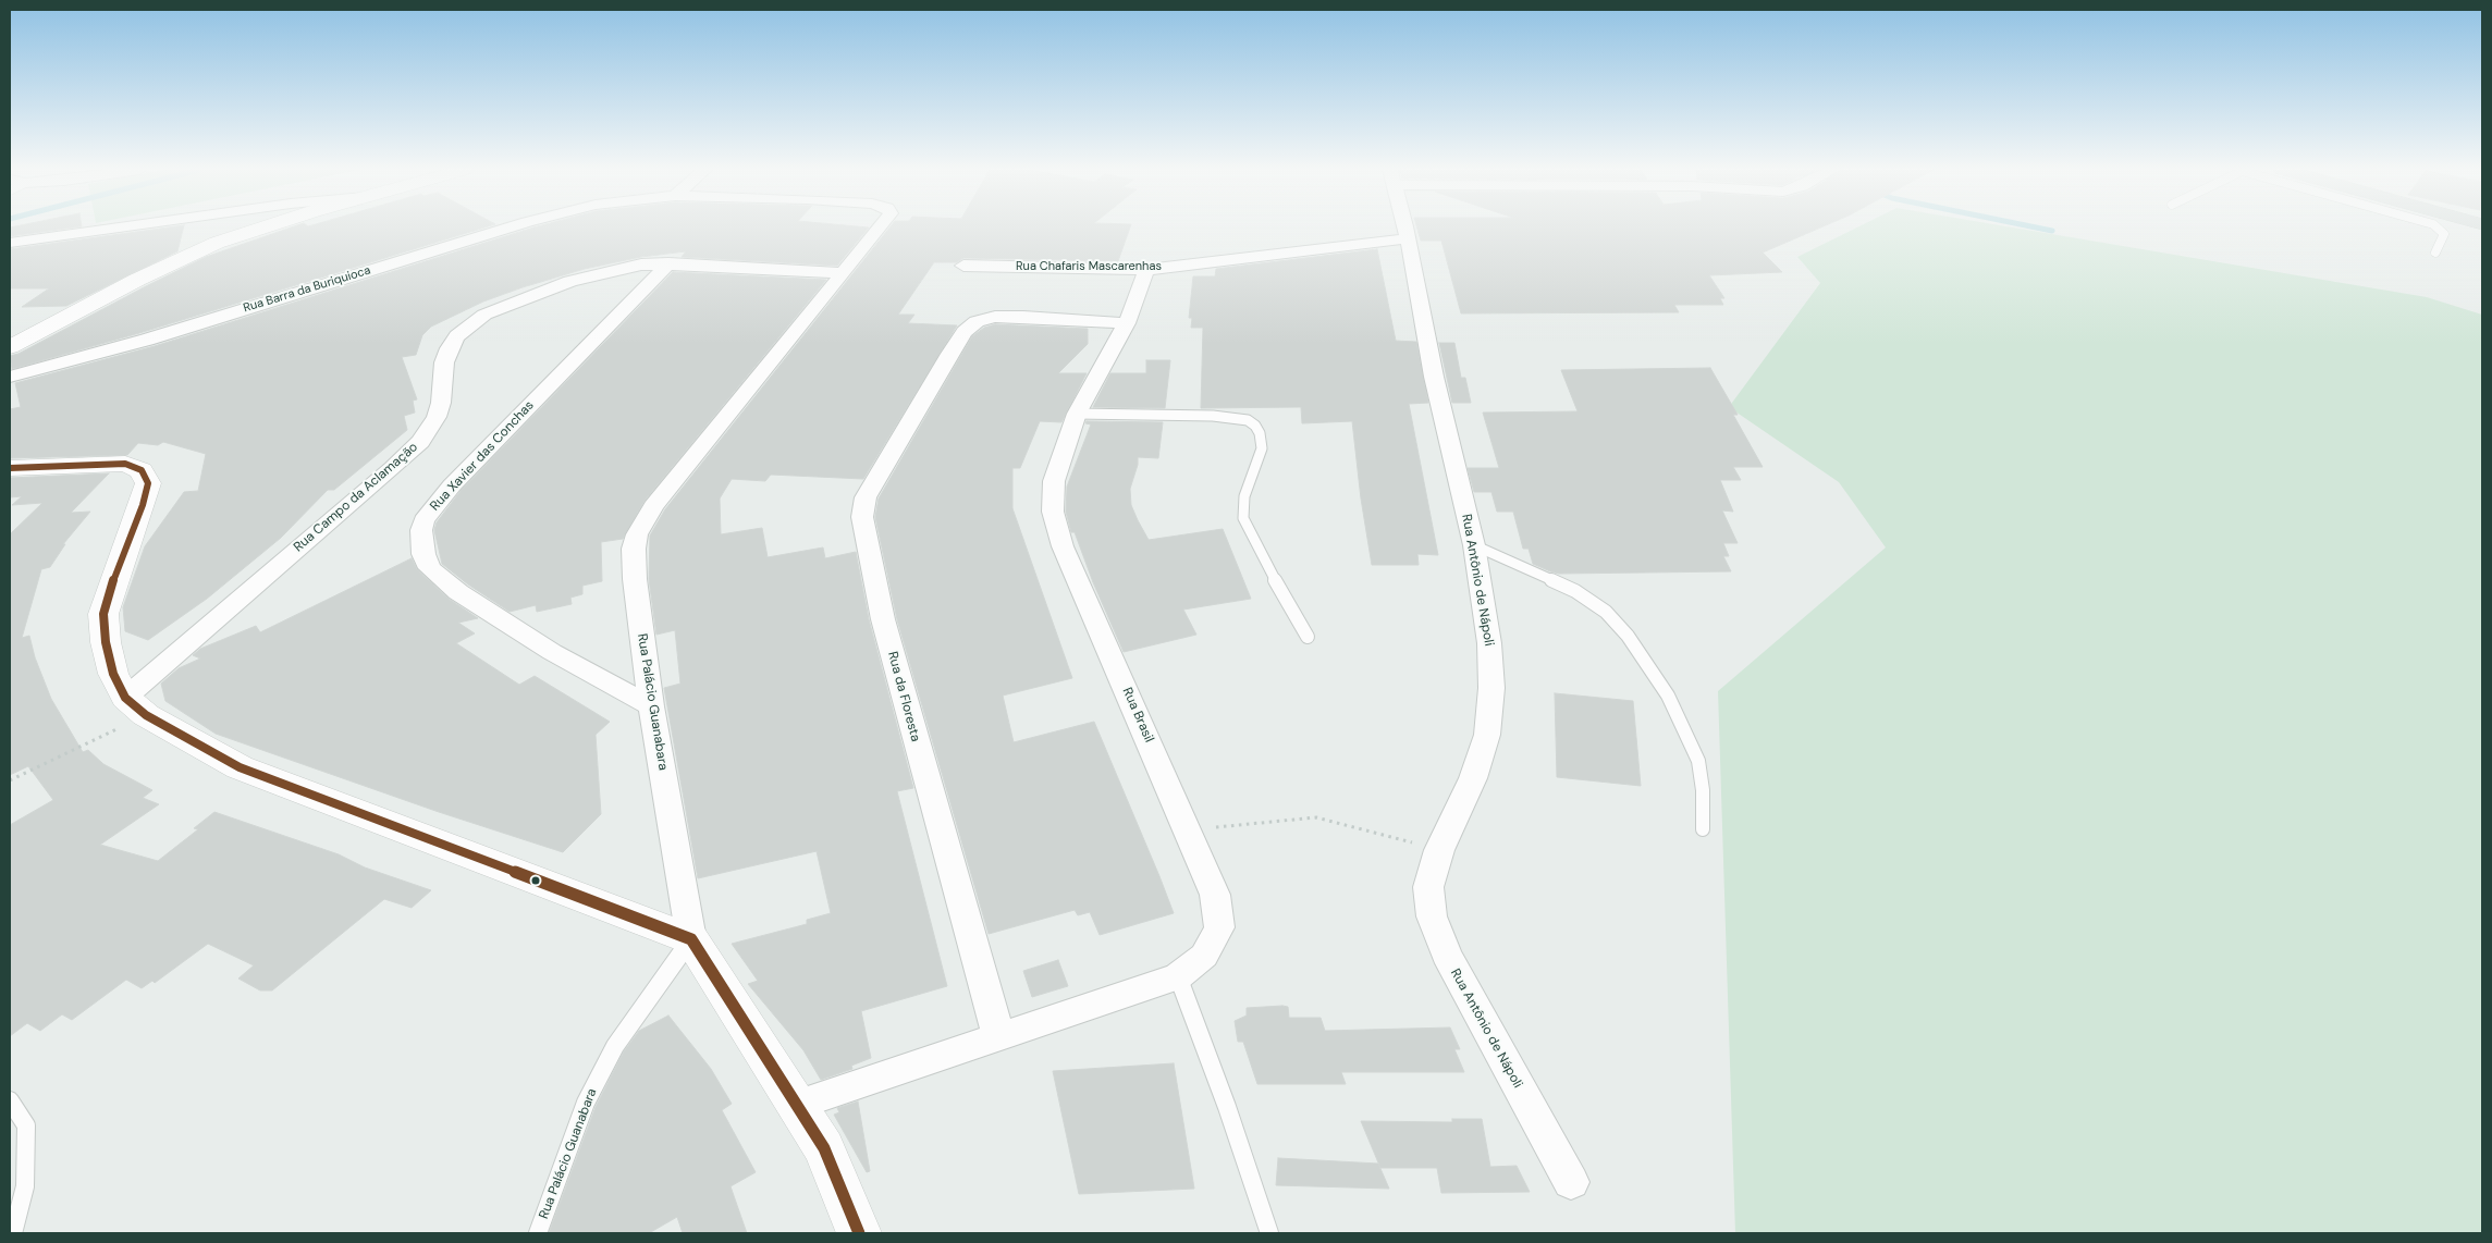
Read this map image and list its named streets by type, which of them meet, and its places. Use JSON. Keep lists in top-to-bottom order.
{
  "streets": {
    "street": [
      "Rua Chafaris Mascarenhas",
      "Rua Barra da Buriquioca",
      "Rua Xavier das Conchas",
      "Rua Campo da Aclamação",
      "Rua Antônio de Nápoli",
      "Rua da Floresta",
      "Rua Palácio Guanabara",
      "Rua Brasil"
    ]
  },
  "crossings": [
    ["Rua Chafaris Mascarenhas", "Rua Antônio de Nápoli"],
    ["Rua Chafaris Mascarenhas", "Rua Brasil"],
    ["Rua Xavier das Conchas", "Rua Campo da Aclamação"],
    ["Rua Xavier das Conchas", "Rua Palácio Guanabara"],
    ["Rua Campo da Aclamação", "Rua Palácio Guanabara"],
    ["Rua da Floresta", "Rua Brasil"]
  ]
}
